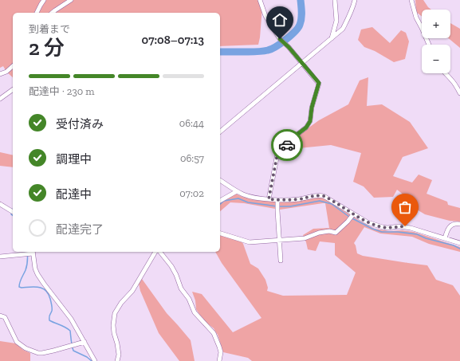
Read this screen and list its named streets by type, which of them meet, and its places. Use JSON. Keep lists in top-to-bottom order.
{
  "page": {
    "map_buttons": ["+", "−"],
    "heading": ["2 分", "到着まで", "07:08–07:13"],
    "bar": "配達中 · 230 m",
    "list": [
      ["受付済み", "06:44"],
      ["調理中", "06:57"],
      ["配達中", "07:02"],
      "配達完了"
    ]
  }
}
